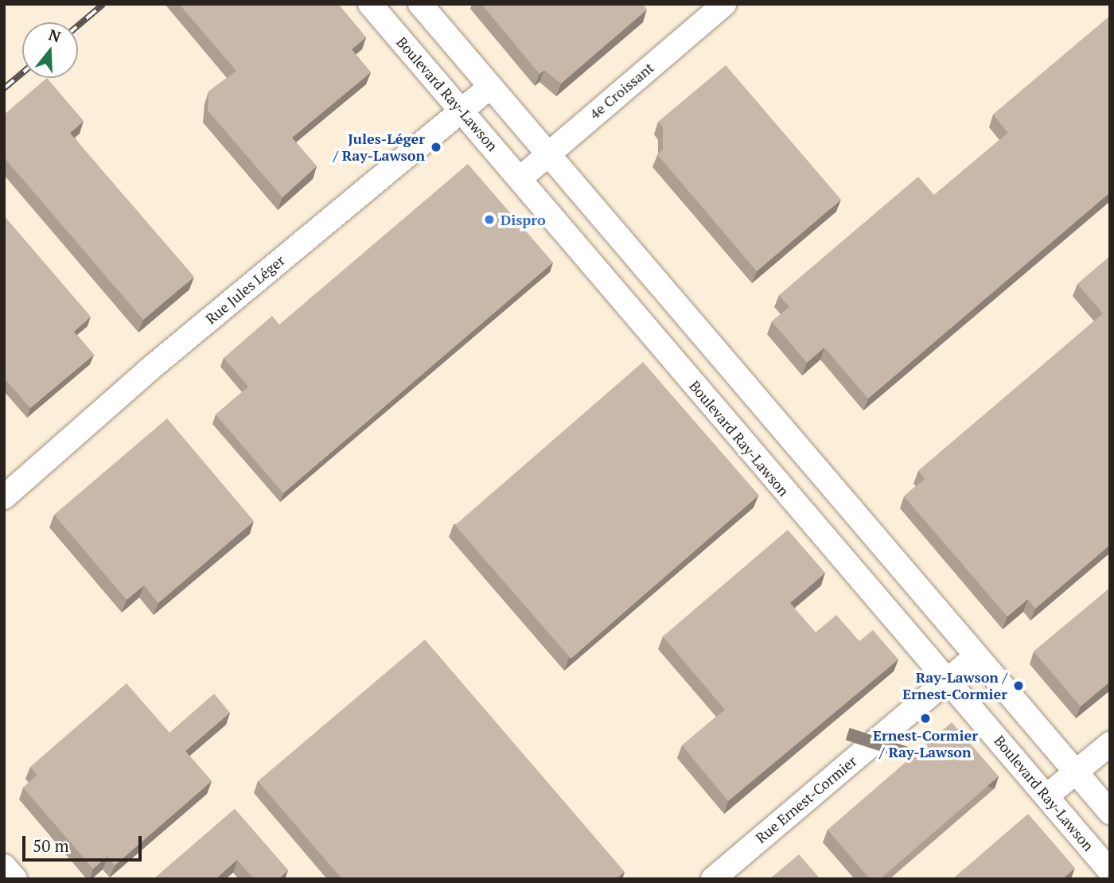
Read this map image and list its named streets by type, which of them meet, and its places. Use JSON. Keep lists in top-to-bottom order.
{
  "streets": {
    "street": [
      "4e Croissant",
      "Boulevard Ray-Lawson",
      "Rue Jules Léger",
      "Rue Ernest-Cormier"
    ]
  },
  "crossings": [
    ["4e Croissant", "Boulevard Ray-Lawson"],
    ["Boulevard Ray-Lawson", "Rue Jules Léger"],
    ["Boulevard Ray-Lawson", "Rue Ernest-Cormier"]
  ],
  "places": [
    "Jules-Léger / Ray-Lawson",
    "Dispro",
    "Ray-Lawson / Ernest-Cormier",
    "Ernest-Cormier / Ray-Lawson"
  ],
  "scale_bar": "50 m",
  "north": "top"
}
